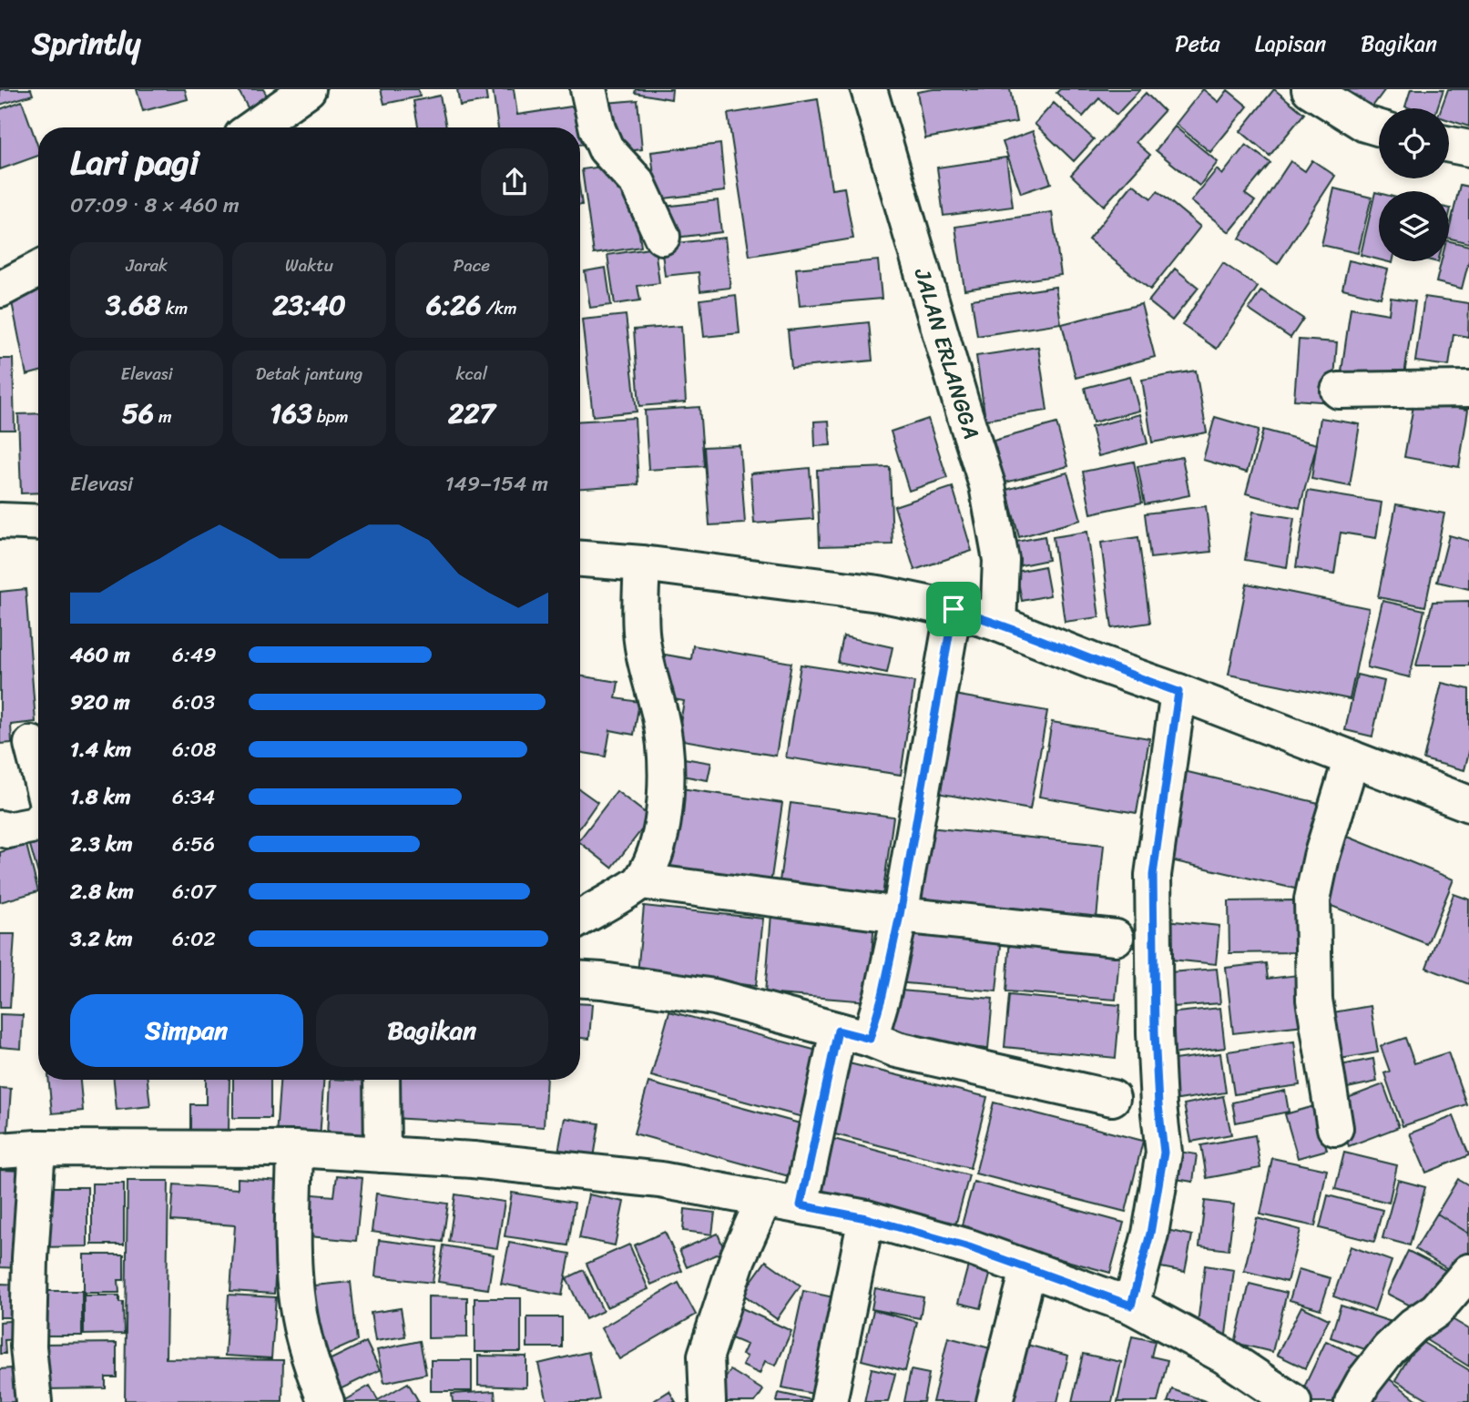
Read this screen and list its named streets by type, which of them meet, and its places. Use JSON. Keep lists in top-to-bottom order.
{
  "streets": {
    "street": ["JALAN ERLANGGA"]
  },
  "page": {
    "header": "Sprintly",
    "nav": ["Peta", "Lapisan", "Bagikan"],
    "heading": ["Lari pagi", "07:09 · 8 × 460 m"],
    "stats": [
      ["Jarak", "3.68 km"],
      ["Waktu", "23:40"],
      ["Pace", "6:26 /km"],
      ["Elevasi", "56 m"],
      ["Detak jantung", "163 bpm"],
      ["kcal", "227"]
    ],
    "chart": ["Elevasi", "149–154 m"],
    "list": [
      {
        "name": "460 m",
        "note": "6:49"
      },
      {
        "name": "920 m",
        "note": "6:03"
      },
      {
        "name": "1.4 km",
        "note": "6:08"
      },
      {
        "name": "1.8 km",
        "note": "6:34"
      },
      {
        "name": "2.3 km",
        "note": "6:56"
      },
      {
        "name": "2.8 km",
        "note": "6:07"
      },
      {
        "name": "3.2 km",
        "note": "6:02"
      }
    ],
    "buttons": ["Simpan", "Bagikan"]
  }
}
